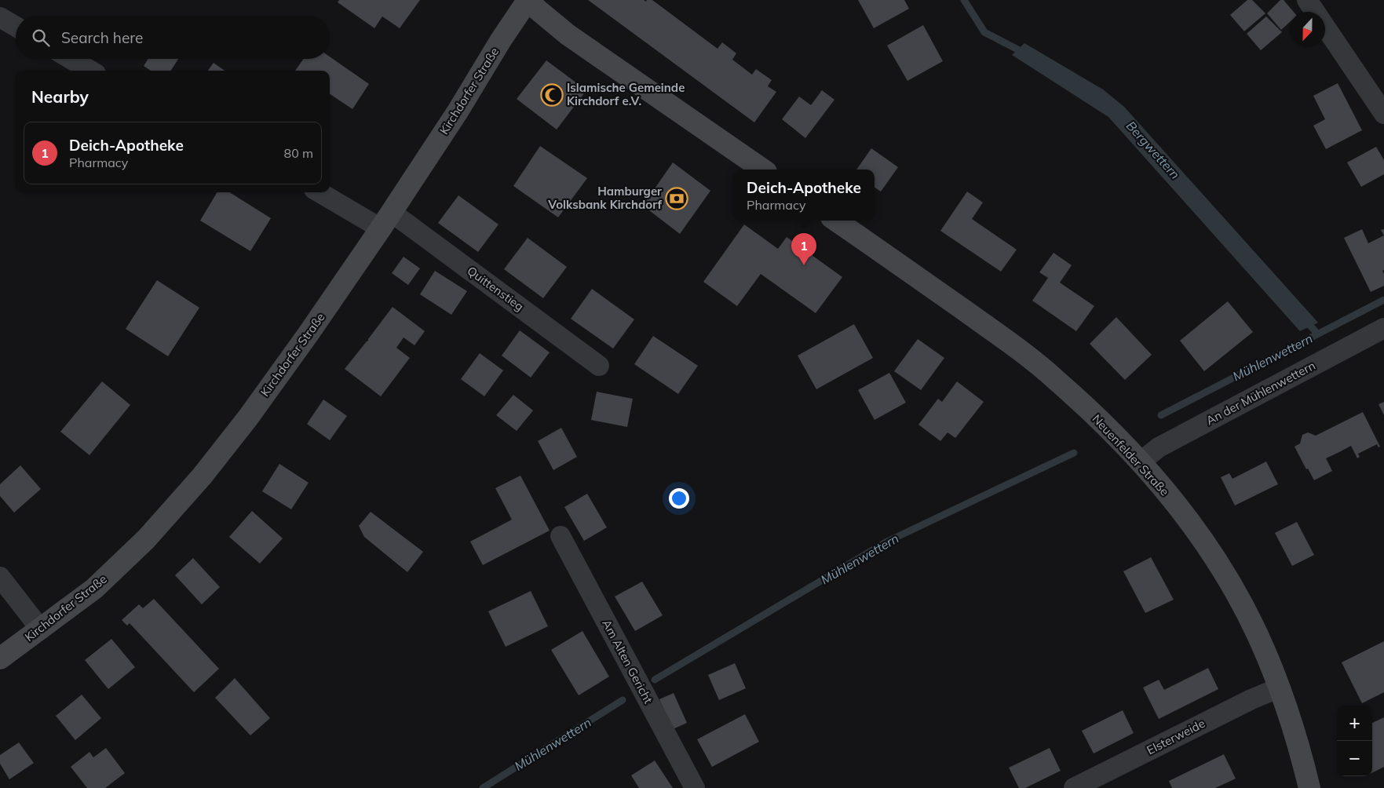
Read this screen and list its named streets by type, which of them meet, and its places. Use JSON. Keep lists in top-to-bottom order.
{
  "streets": {
    "main road": ["Kirchdorfer Straße", "Neuenfelder Straße"],
    "street": [
      "Quittenstieg",
      "An der Mühlenwettern",
      "Am Alten Gericht",
      "Elsterweide"
    ]
  },
  "crossings": [
    ["Kirchdorfer Straße", "Quittenstieg"],
    ["An der Mühlenwettern", "Neuenfelder Straße"],
    ["Neuenfelder Straße", "Elsterweide"]
  ],
  "water": ["Bergwettern", "Mühlenwettern"],
  "places": {
    "mosque": ["Islamische Gemeinde Kirchdorf e.V."],
    "bank": ["Hamburger Volksbank Kirchdorf"]
  },
  "north": "bottom",
  "page": {
    "search": "Search here",
    "heading": "Nearby",
    "list": [
      {
        "mark": "1",
        "name": "Deich-Apotheke",
        "note": "Pharmacy",
        "value": "80 m"
      }
    ],
    "popup": ["Deich-Apotheke", "Pharmacy"],
    "pins": "1",
    "map_buttons": ["+", "−"]
  }
}
